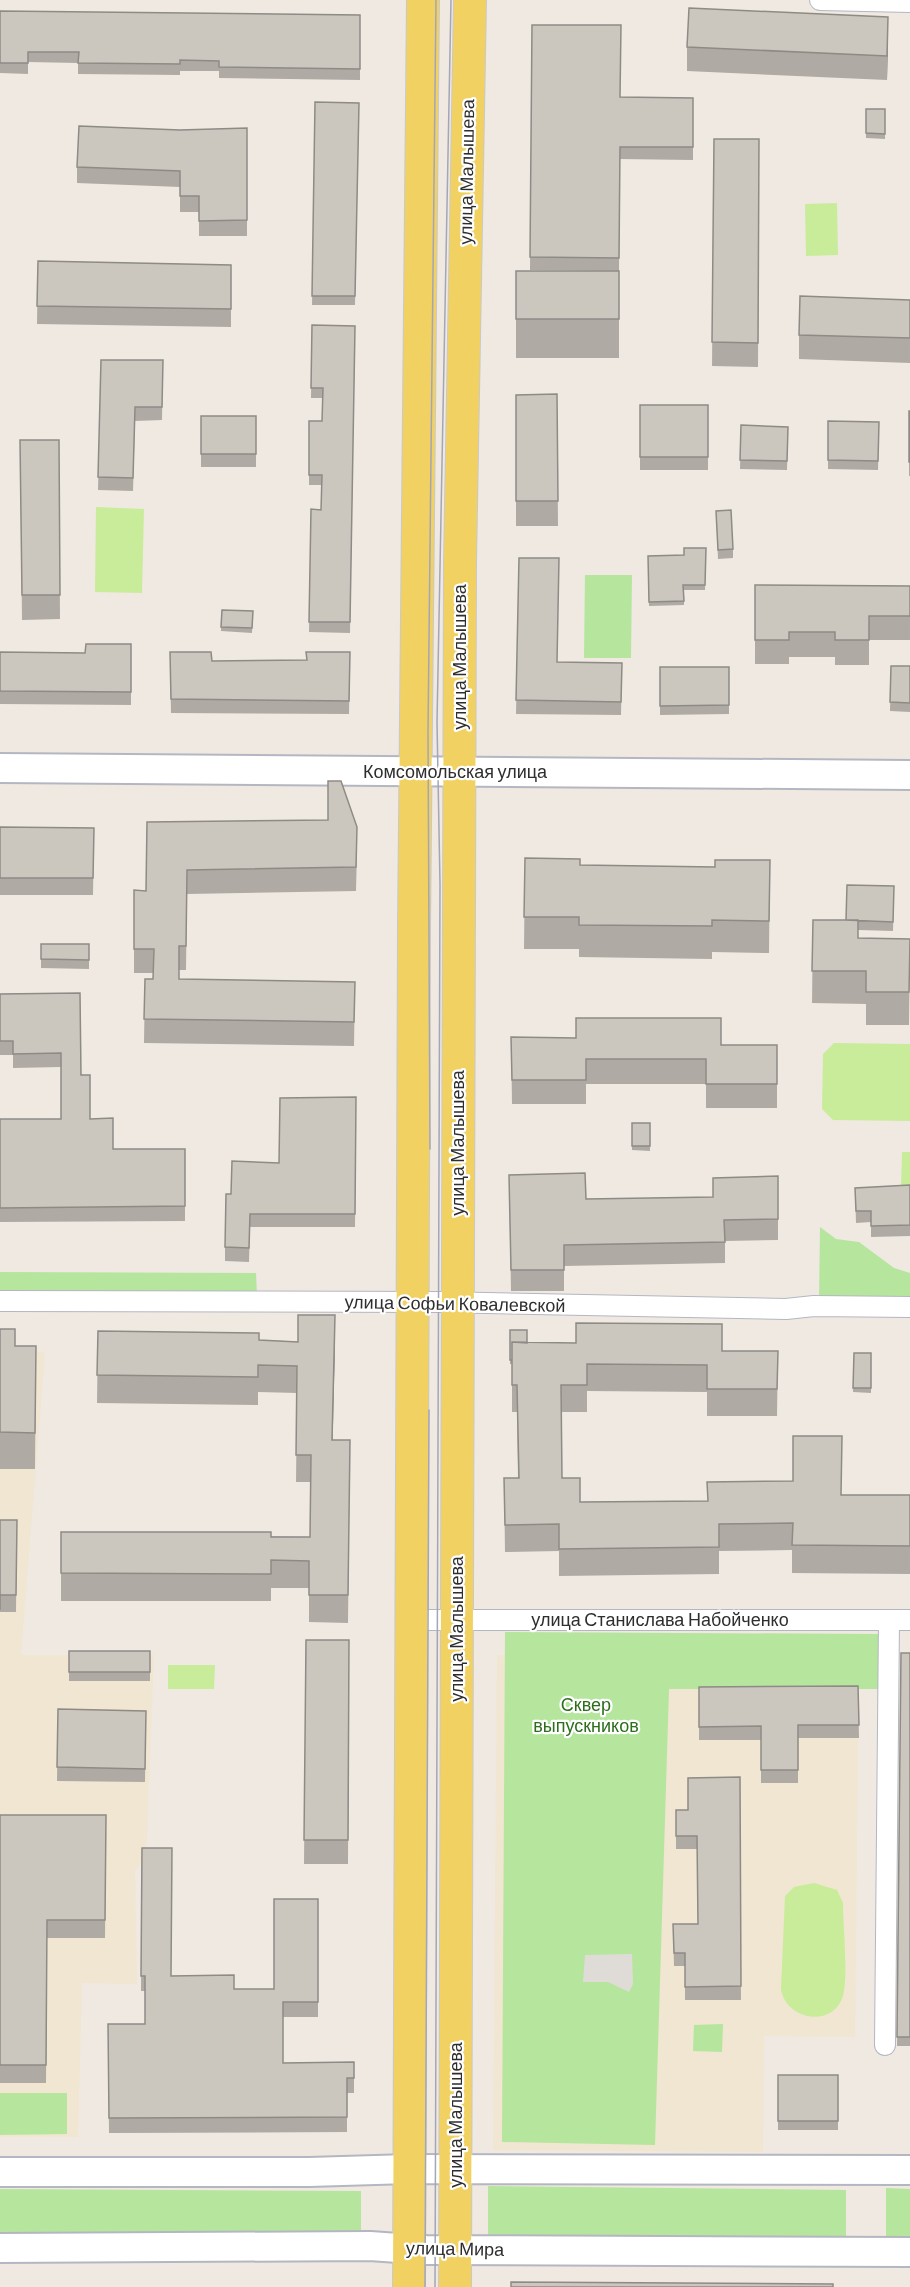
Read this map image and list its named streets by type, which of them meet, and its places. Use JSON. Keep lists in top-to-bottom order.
{
  "streets": {
    "main road": ["улица Малышева"],
    "street": [
      "Комсомольская улица",
      "улица Софьи Ковалевской",
      "улица Станислава Набойченко",
      "улица Мира"
    ]
  },
  "crossings": [
    ["улица Малышева", "Комсомольская улица"],
    ["улица Малышева", "улица Софьи Ковалевской"],
    ["улица Малышева", "улица Станислава Набойченко"],
    ["улица Малышева", "улица Мира"]
  ],
  "parks": ["Сквер выпускников"]
}
